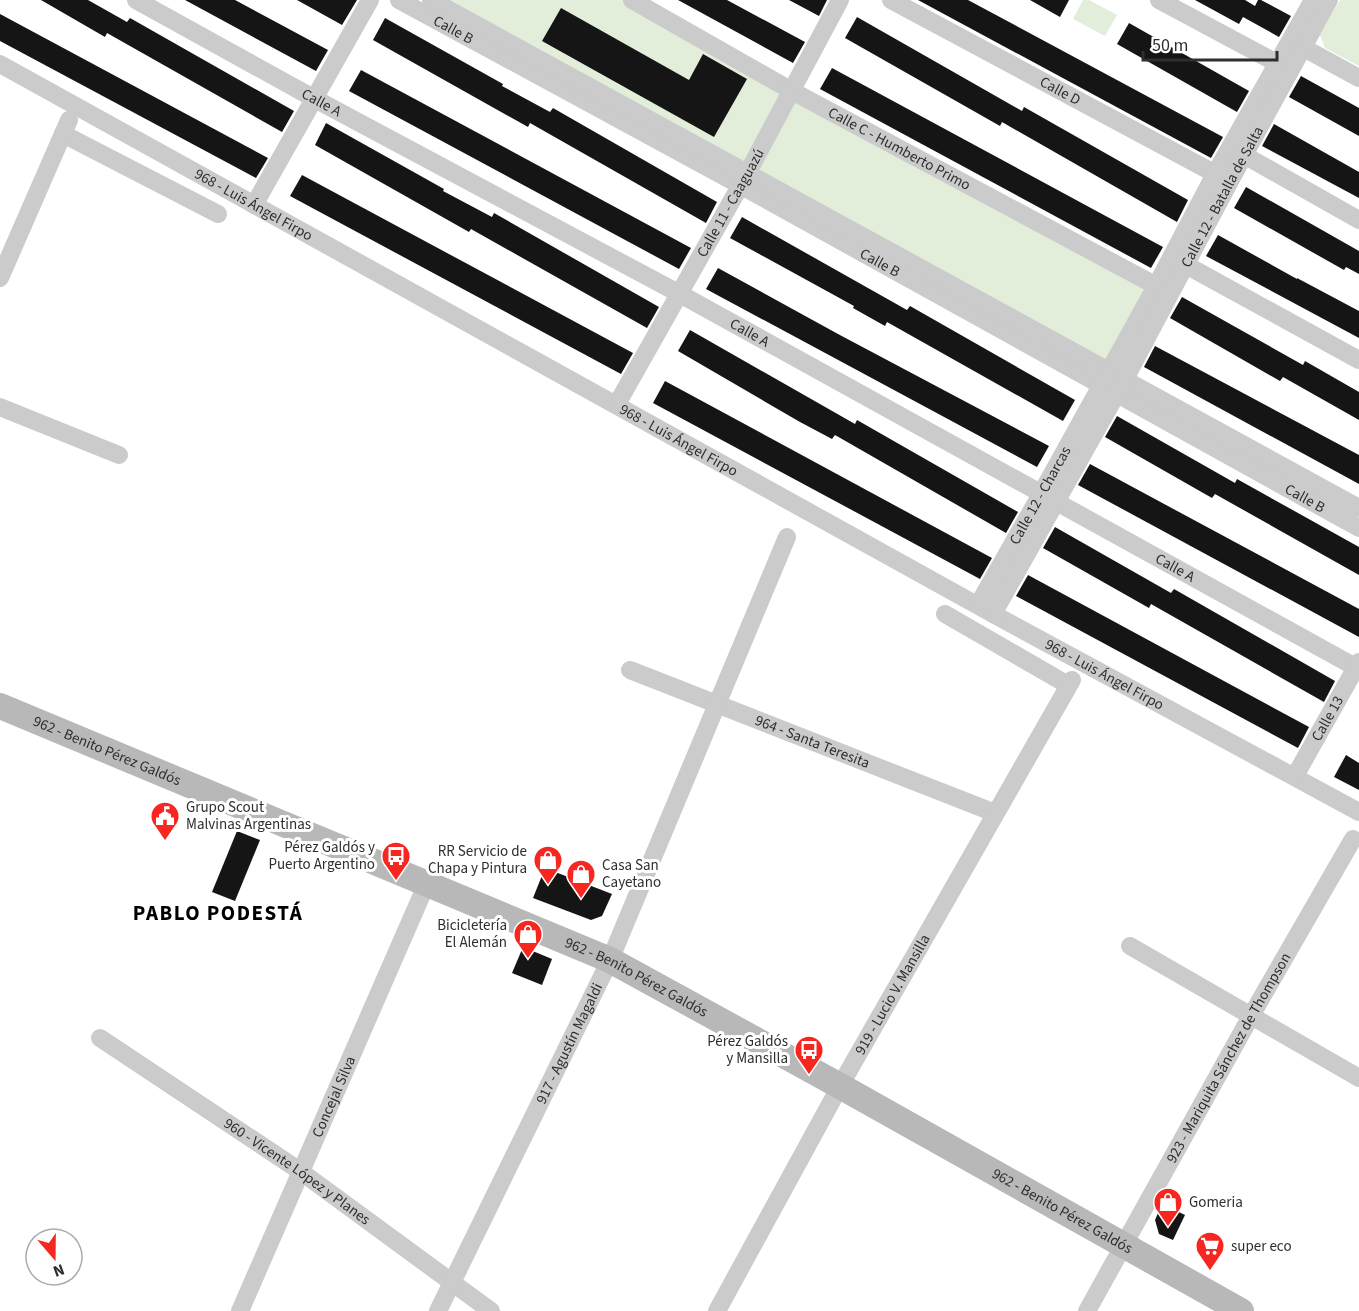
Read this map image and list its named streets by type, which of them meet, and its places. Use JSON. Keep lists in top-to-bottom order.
{
  "streets": {
    "main road": ["962 - Benito Pérez Galdós"],
    "street": [
      "Calle B",
      "Calle D",
      "Calle A",
      "Calle C - Humberto Primo",
      "Calle 12 - Batalla de Salta",
      "Calle 11 - Caaguazú",
      "968 - Luis Ángel Firpo",
      "Calle 12 - Charcas",
      "Calle 13",
      "964 - Santa Teresita",
      "919 - Lucio V. Mansilla",
      "917 - Agustín Magaldi",
      "923 - Mariquita Sánchez de Thompson",
      "Concejal Silva",
      "960 - Vicente López y Planes"
    ]
  },
  "crossings": [
    ["Calle B", "Calle 12 - Batalla de Salta"],
    ["Calle B", "Calle 11 - Caaguazú"],
    ["Calle B", "Calle 12 - Charcas"],
    ["Calle D", "Calle 12 - Batalla de Salta"],
    ["Calle A", "Calle 11 - Caaguazú"],
    ["Calle A", "Calle 12 - Charcas"],
    ["Calle A", "Calle 13"],
    ["Calle C - Humberto Primo", "Calle 12 - Batalla de Salta"],
    ["Calle C - Humberto Primo", "Calle 11 - Caaguazú"],
    ["Calle 12 - Batalla de Salta", "Calle 12 - Charcas"],
    ["Calle 11 - Caaguazú", "968 - Luis Ángel Firpo"],
    ["968 - Luis Ángel Firpo", "Calle 12 - Charcas"],
    ["968 - Luis Ángel Firpo", "Calle 13"],
    ["964 - Santa Teresita", "919 - Lucio V. Mansilla"],
    ["964 - Santa Teresita", "917 - Agustín Magaldi"],
    ["962 - Benito Pérez Galdós", "919 - Lucio V. Mansilla"],
    ["962 - Benito Pérez Galdós", "917 - Agustín Magaldi"],
    ["962 - Benito Pérez Galdós", "923 - Mariquita Sánchez de Thompson"],
    ["962 - Benito Pérez Galdós", "Concejal Silva"],
    ["917 - Agustín Magaldi", "960 - Vicente López y Planes"],
    ["Concejal Silva", "960 - Vicente López y Planes"]
  ],
  "districts": ["PABLO PODESTÁ"],
  "places": {
    "public building": ["Grupo Scout Malvinas Argentinas"],
    "bus stop": ["Pérez Galdós y Puerto Argentino", "Pérez Galdós y Mansilla"],
    "shop": [
      "RR Servicio de Chapa y Pintura",
      "Casa San Cayetano",
      "Bicicletería El Alemán",
      "Gomeria"
    ],
    "supermarket": ["super eco"]
  },
  "scale_bar": "50 m",
  "north": "bottom"
}
